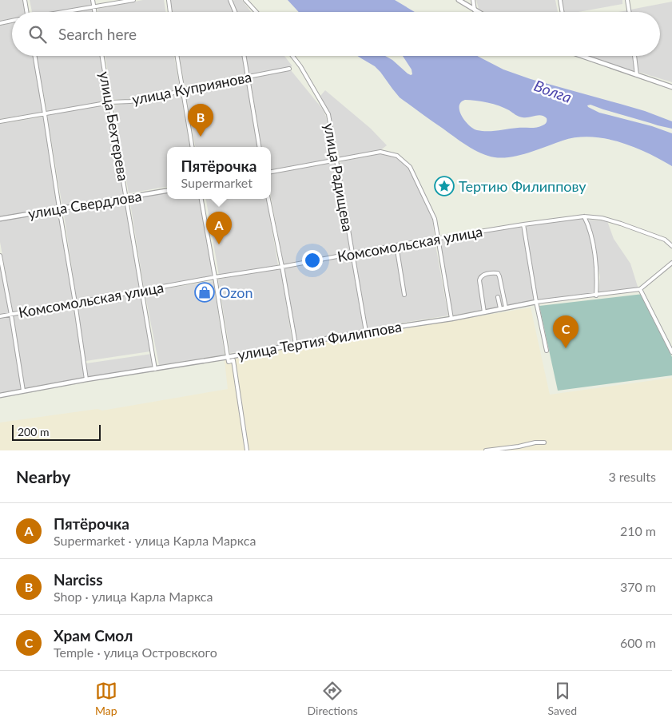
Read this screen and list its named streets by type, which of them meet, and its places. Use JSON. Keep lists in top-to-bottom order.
{
  "streets": {
    "street": [
      "улица Куприянова",
      "улица Бехтерева",
      "улица Радищева",
      "улица Свердлова",
      "Комсомольская улица",
      "улица Тертия Филиппова"
    ]
  },
  "crossings": [
    ["улица Куприянова", "улица Бехтерева"],
    ["улица Бехтерева", "улица Свердлова"],
    ["улица Бехтерева", "Комсомольская улица"],
    ["улица Бехтерева", "улица Тертия Филиппова"],
    ["улица Радищева", "Комсомольская улица"],
    ["улица Радищева", "улица Тертия Филиппова"]
  ],
  "water": ["Волга"],
  "places": {
    "place": ["Тертию Филиппову"],
    "shop": ["Ozon"]
  },
  "scale_bar": "200 m",
  "page": {
    "search": "Search here",
    "pins": ["B", "A", "C"],
    "popup": ["Пятёрочка", "Supermarket"],
    "scale": "200 m",
    "heading": ["Nearby", "3 results"],
    "list": [
      {
        "mark": "A",
        "name": "Пятёрочка",
        "note": "Supermarket · улица Карла Маркса",
        "value": "210 m"
      },
      {
        "mark": "B",
        "name": "Narciss",
        "note": "Shop · улица Карла Маркса",
        "value": "370 m"
      },
      {
        "mark": "C",
        "name": "Храм Смол",
        "note": "Temple · улица Островского",
        "value": "600 m"
      }
    ],
    "nav": ["Map", "Directions", "Saved"]
  }
}
